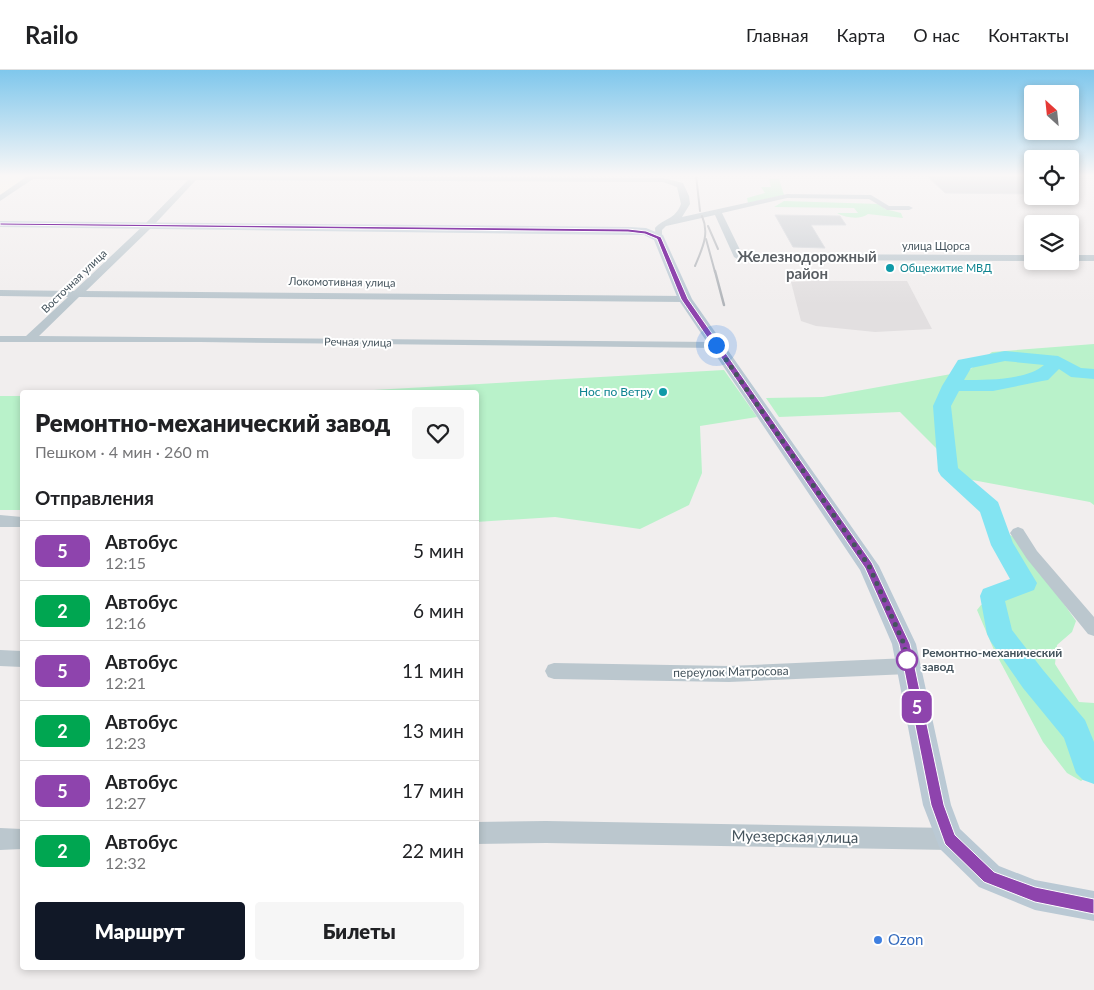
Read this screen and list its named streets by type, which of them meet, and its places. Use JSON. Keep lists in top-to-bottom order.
{
  "streets": {
    "street": [
      "улица Щорса",
      "Восточная улица",
      "Локомотивная улица",
      "Речная улица",
      "переулок Матросова",
      "Муезерская улица"
    ]
  },
  "crossings": [
    ["Восточная улица", "Локомотивная улица"],
    ["Восточная улица", "Речная улица"]
  ],
  "districts": ["Железнодорожный район"],
  "places": [
    "Общежитие МВД",
    "Нос по Ветру",
    "Ремонтно-механический завод",
    "Ozon"
  ],
  "lines": ["bus line 5"],
  "north": "top left",
  "page": {
    "header": "Railo",
    "nav": [
      "Главная",
      "Карта",
      "О нас",
      "Контакты"
    ],
    "on_map": "5",
    "heading": [
      ["Ремонтно-механический завод", "Пешком · 4 мин · 260 m"],
      "Отправления"
    ],
    "list": [
      {
        "mark": "5",
        "name": "Автобус",
        "note": "12:15",
        "value": "5 мин"
      },
      {
        "mark": "2",
        "name": "Автобус",
        "note": "12:16",
        "value": "6 мин"
      },
      {
        "mark": "5",
        "name": "Автобус",
        "note": "12:21",
        "value": "11 мин"
      },
      {
        "mark": "2",
        "name": "Автобус",
        "note": "12:23",
        "value": "13 мин"
      },
      {
        "mark": "5",
        "name": "Автобус",
        "note": "12:27",
        "value": "17 мин"
      },
      {
        "mark": "2",
        "name": "Автобус",
        "note": "12:32",
        "value": "22 мин"
      }
    ],
    "buttons": ["Маршрут", "Билеты"]
  }
}
